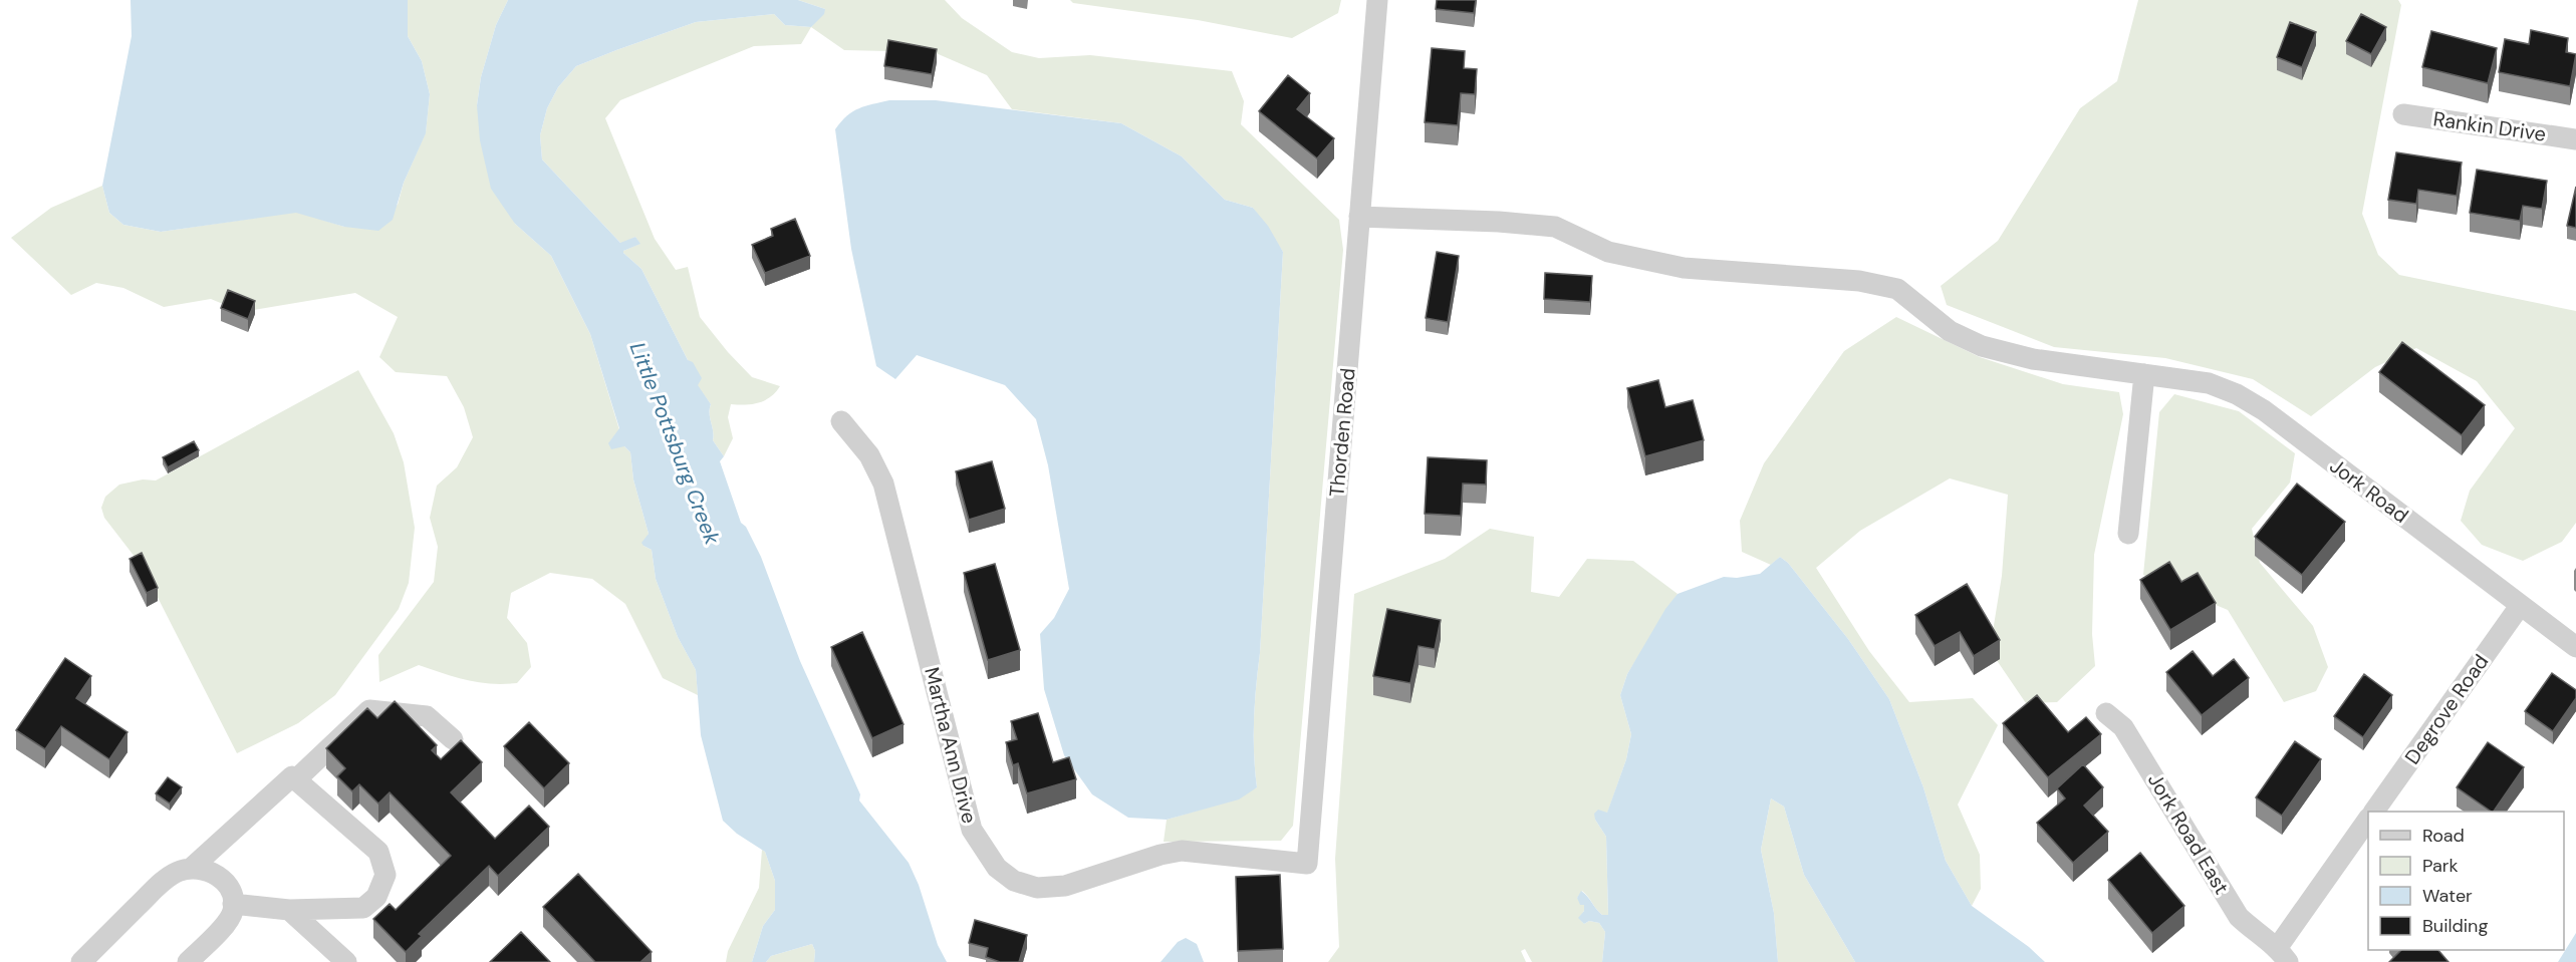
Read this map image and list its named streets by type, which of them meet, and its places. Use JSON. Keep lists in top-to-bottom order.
{
  "streets": {
    "street": [
      "Rankin Drive",
      "Thorden Road",
      "Jork Road",
      "Degrove Road",
      "Martha Ann Drive",
      "Jork Road East"
    ]
  },
  "crossings": [
    ["Thorden Road", "Jork Road"],
    ["Thorden Road", "Martha Ann Drive"],
    ["Jork Road", "Degrove Road"]
  ],
  "water": ["Little Pottsburg Creek"],
  "legend": [
    "Road",
    "Park",
    "Water",
    "Building"
  ]
}
